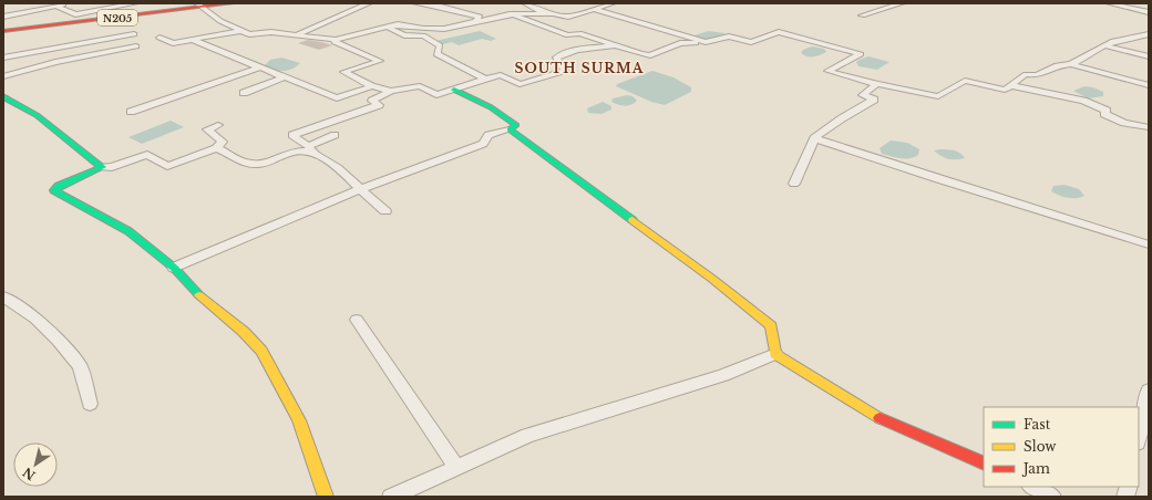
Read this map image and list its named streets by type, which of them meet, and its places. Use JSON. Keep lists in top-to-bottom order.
{
  "streets": {
    "main road": ["N205"]
  },
  "districts": ["SOUTH SURMA"],
  "legend": ["Fast", "Slow", "Jam"],
  "north": "bottom left"
}
